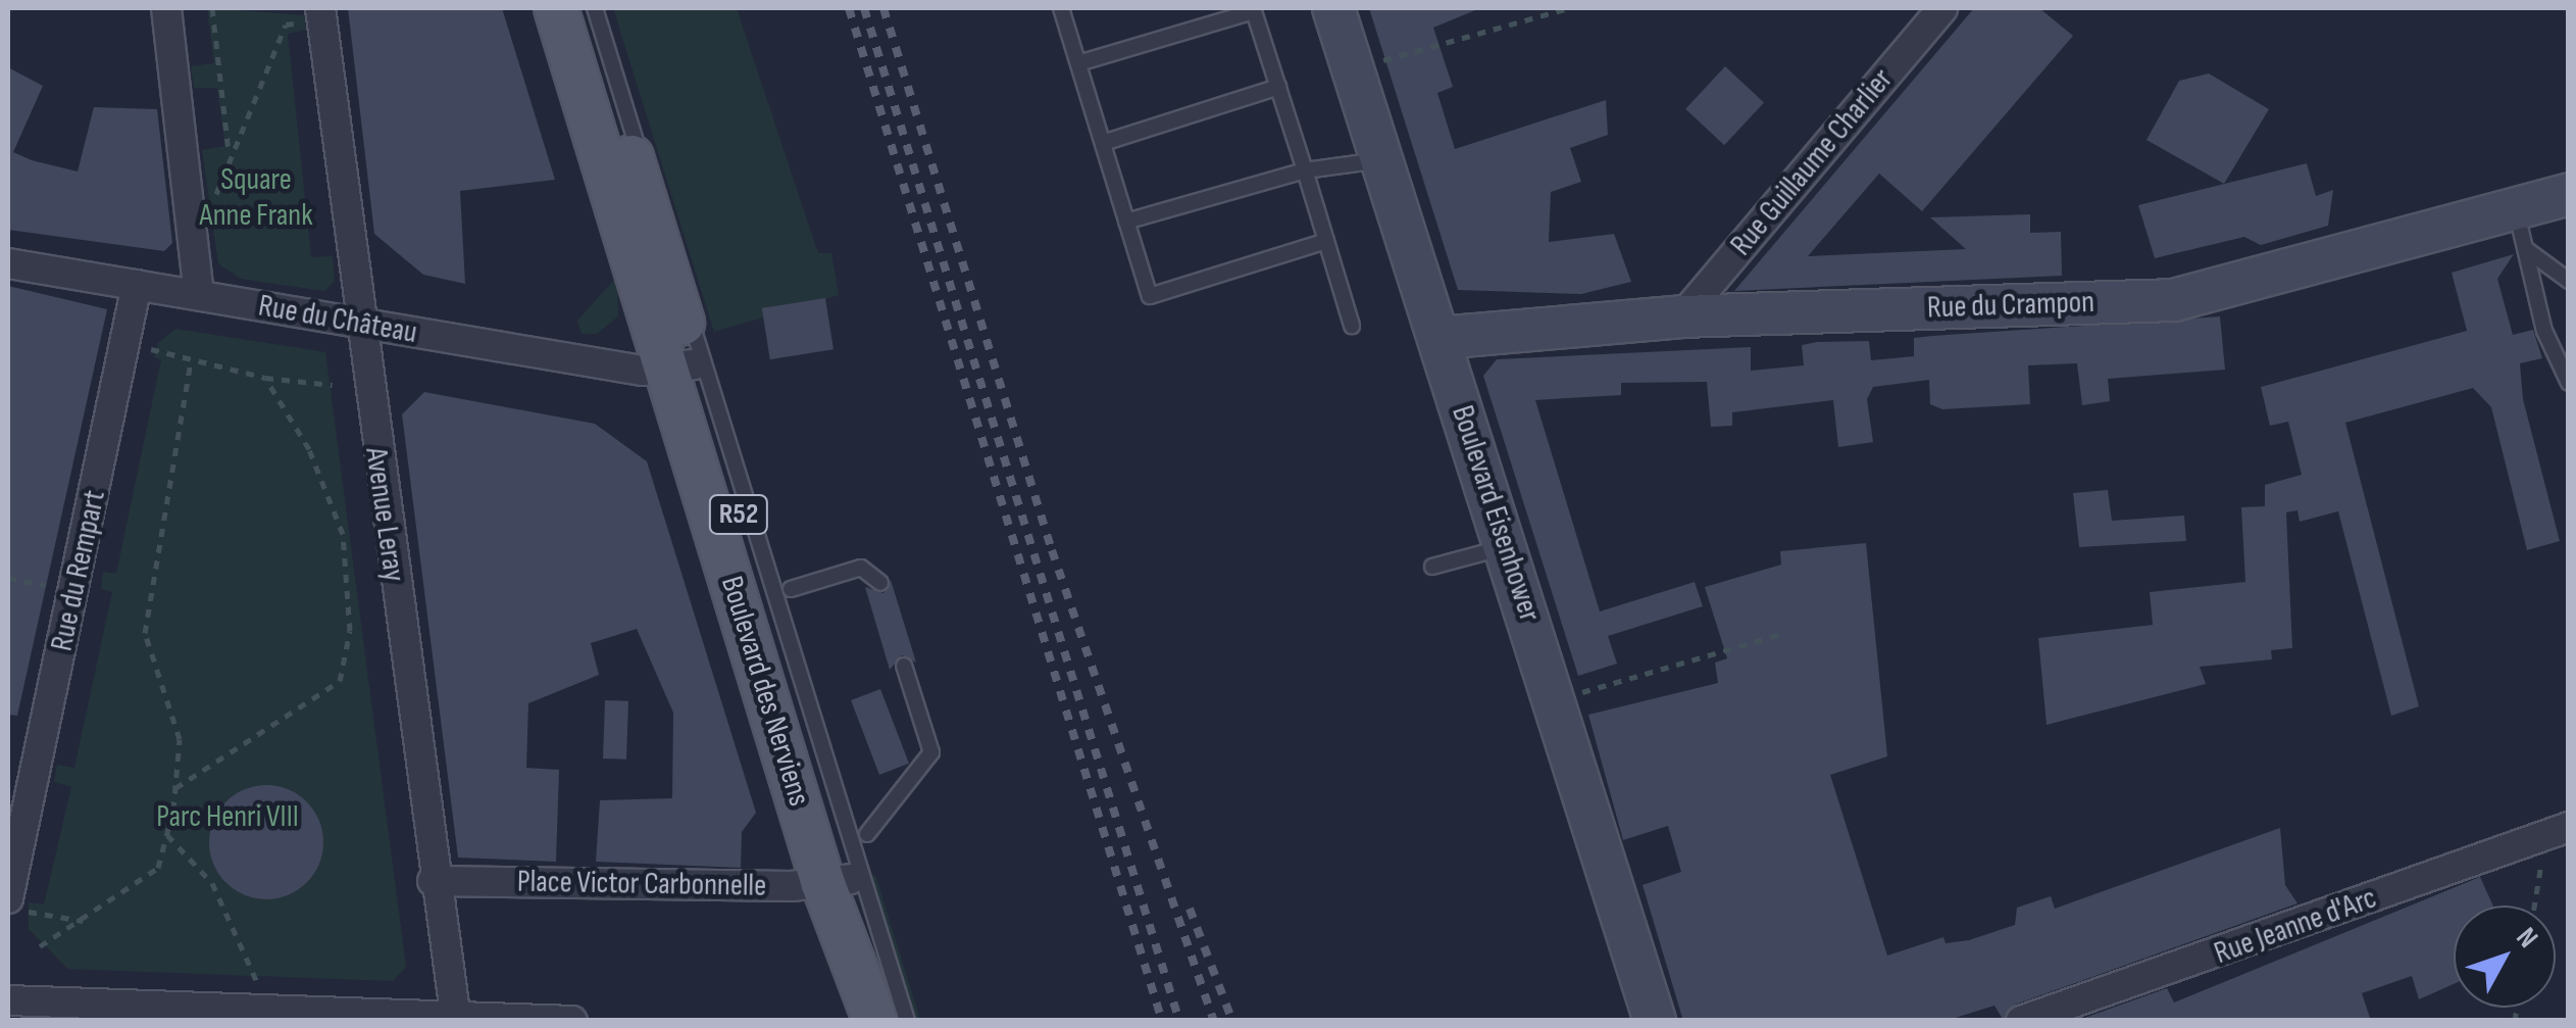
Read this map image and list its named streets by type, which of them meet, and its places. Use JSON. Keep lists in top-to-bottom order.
{
  "streets": {
    "main road": ["R52", "Boulevard des Nerviens"],
    "street": [
      "Rue Guillaume Charlier",
      "Rue du Crampon",
      "Rue du Château",
      "Boulevard Eisenhower",
      "Avenue Leray",
      "Rue du Rempart",
      "Place Victor Carbonnelle",
      "Rue Jeanne d'Arc"
    ]
  },
  "crossings": [
    ["Rue Guillaume Charlier", "Rue du Crampon"],
    ["Rue du Crampon", "Boulevard Eisenhower"],
    ["Rue du Château", "Avenue Leray"],
    ["Rue du Château", "Rue du Rempart"],
    ["Rue du Château", "Boulevard des Nerviens"],
    ["Avenue Leray", "Place Victor Carbonnelle"],
    ["Boulevard des Nerviens", "Place Victor Carbonnelle"]
  ],
  "parks": ["Square Anne Frank", "Parc Henri VIII"],
  "north": "top right"
}
